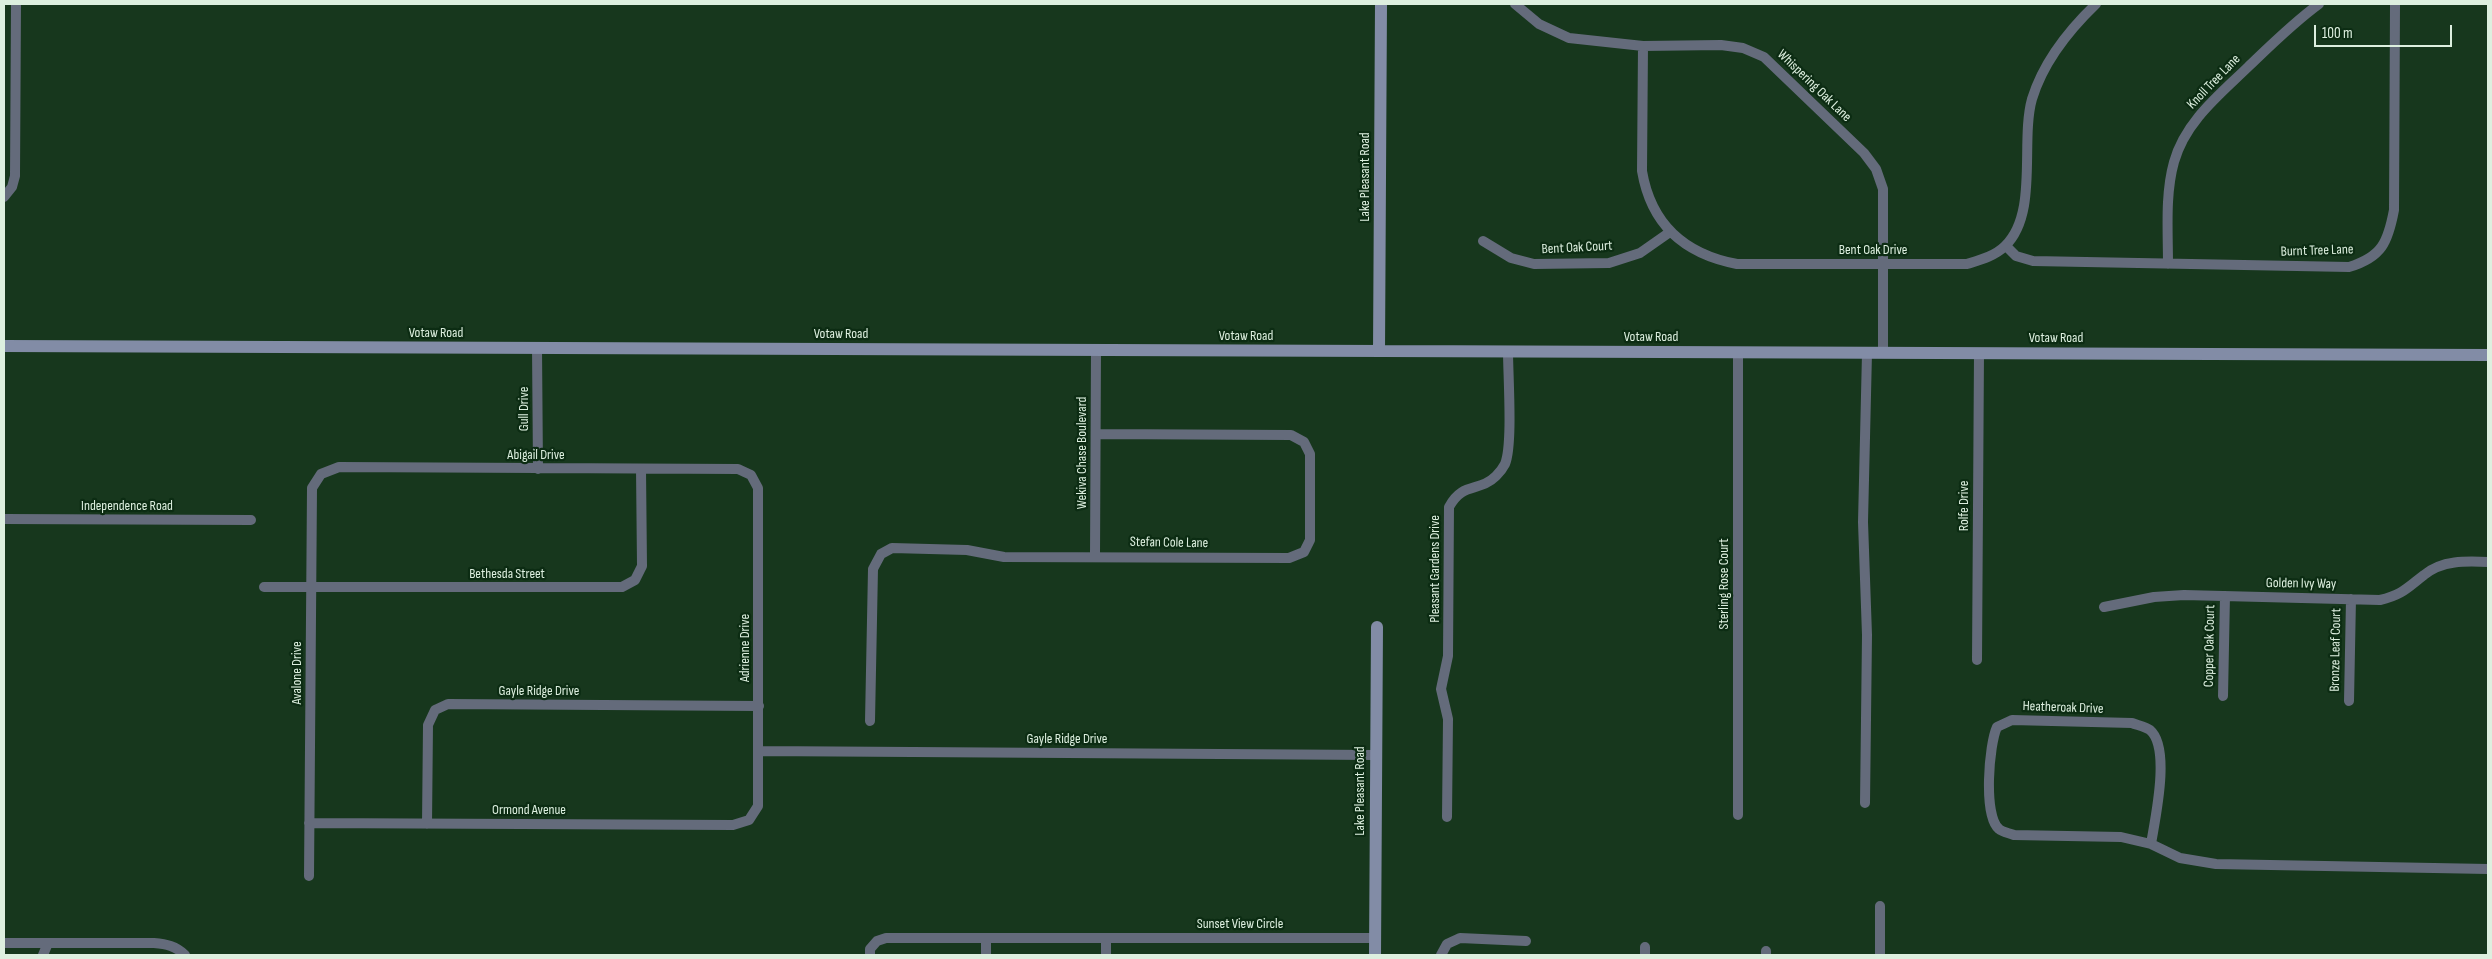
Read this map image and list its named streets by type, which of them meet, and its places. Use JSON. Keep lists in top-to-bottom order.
{
  "streets": {
    "street": [
      "Knoll Tree Lane",
      "Whispering Oak Lane",
      "Lake Pleasant Road",
      "Bent Oak Court",
      "Bent Oak Drive",
      "Burnt Tree Lane",
      "Votaw Road",
      "Gull Drive",
      "Wekiva Chase Boulevard",
      "Abigail Drive",
      "Independence Road",
      "Rolfe Drive",
      "Stefan Cole Lane",
      "Pleasant Gardens Drive",
      "Bethesda Street",
      "Sterling Rose Court",
      "Golden Ivy Way",
      "Copper Oak Court",
      "Adrienne Drive",
      "Bronze Leaf Court",
      "Avalone Drive",
      "Gayle Ridge Drive",
      "Heatheroak Drive",
      "Ormond Avenue",
      "Sunset View Circle"
    ]
  },
  "crossings": [
    ["Knoll Tree Lane", "Burnt Tree Lane"],
    ["Whispering Oak Lane", "Bent Oak Drive"],
    ["Whispering Oak Lane", "Votaw Road"],
    ["Lake Pleasant Road", "Votaw Road"],
    ["Lake Pleasant Road", "Gayle Ridge Drive"],
    ["Lake Pleasant Road", "Sunset View Circle"],
    ["Bent Oak Court", "Bent Oak Drive"],
    ["Bent Oak Drive", "Burnt Tree Lane"],
    ["Votaw Road", "Gull Drive"],
    ["Votaw Road", "Wekiva Chase Boulevard"],
    ["Votaw Road", "Rolfe Drive"],
    ["Votaw Road", "Pleasant Gardens Drive"],
    ["Votaw Road", "Sterling Rose Court"],
    ["Gull Drive", "Abigail Drive"],
    ["Wekiva Chase Boulevard", "Stefan Cole Lane"],
    ["Abigail Drive", "Bethesda Street"],
    ["Abigail Drive", "Adrienne Drive"],
    ["Abigail Drive", "Avalone Drive"],
    ["Bethesda Street", "Avalone Drive"],
    ["Golden Ivy Way", "Copper Oak Court"],
    ["Golden Ivy Way", "Bronze Leaf Court"],
    ["Adrienne Drive", "Gayle Ridge Drive"],
    ["Adrienne Drive", "Ormond Avenue"],
    ["Avalone Drive", "Ormond Avenue"],
    ["Gayle Ridge Drive", "Ormond Avenue"]
  ],
  "scale_bar": "100 m"
}
